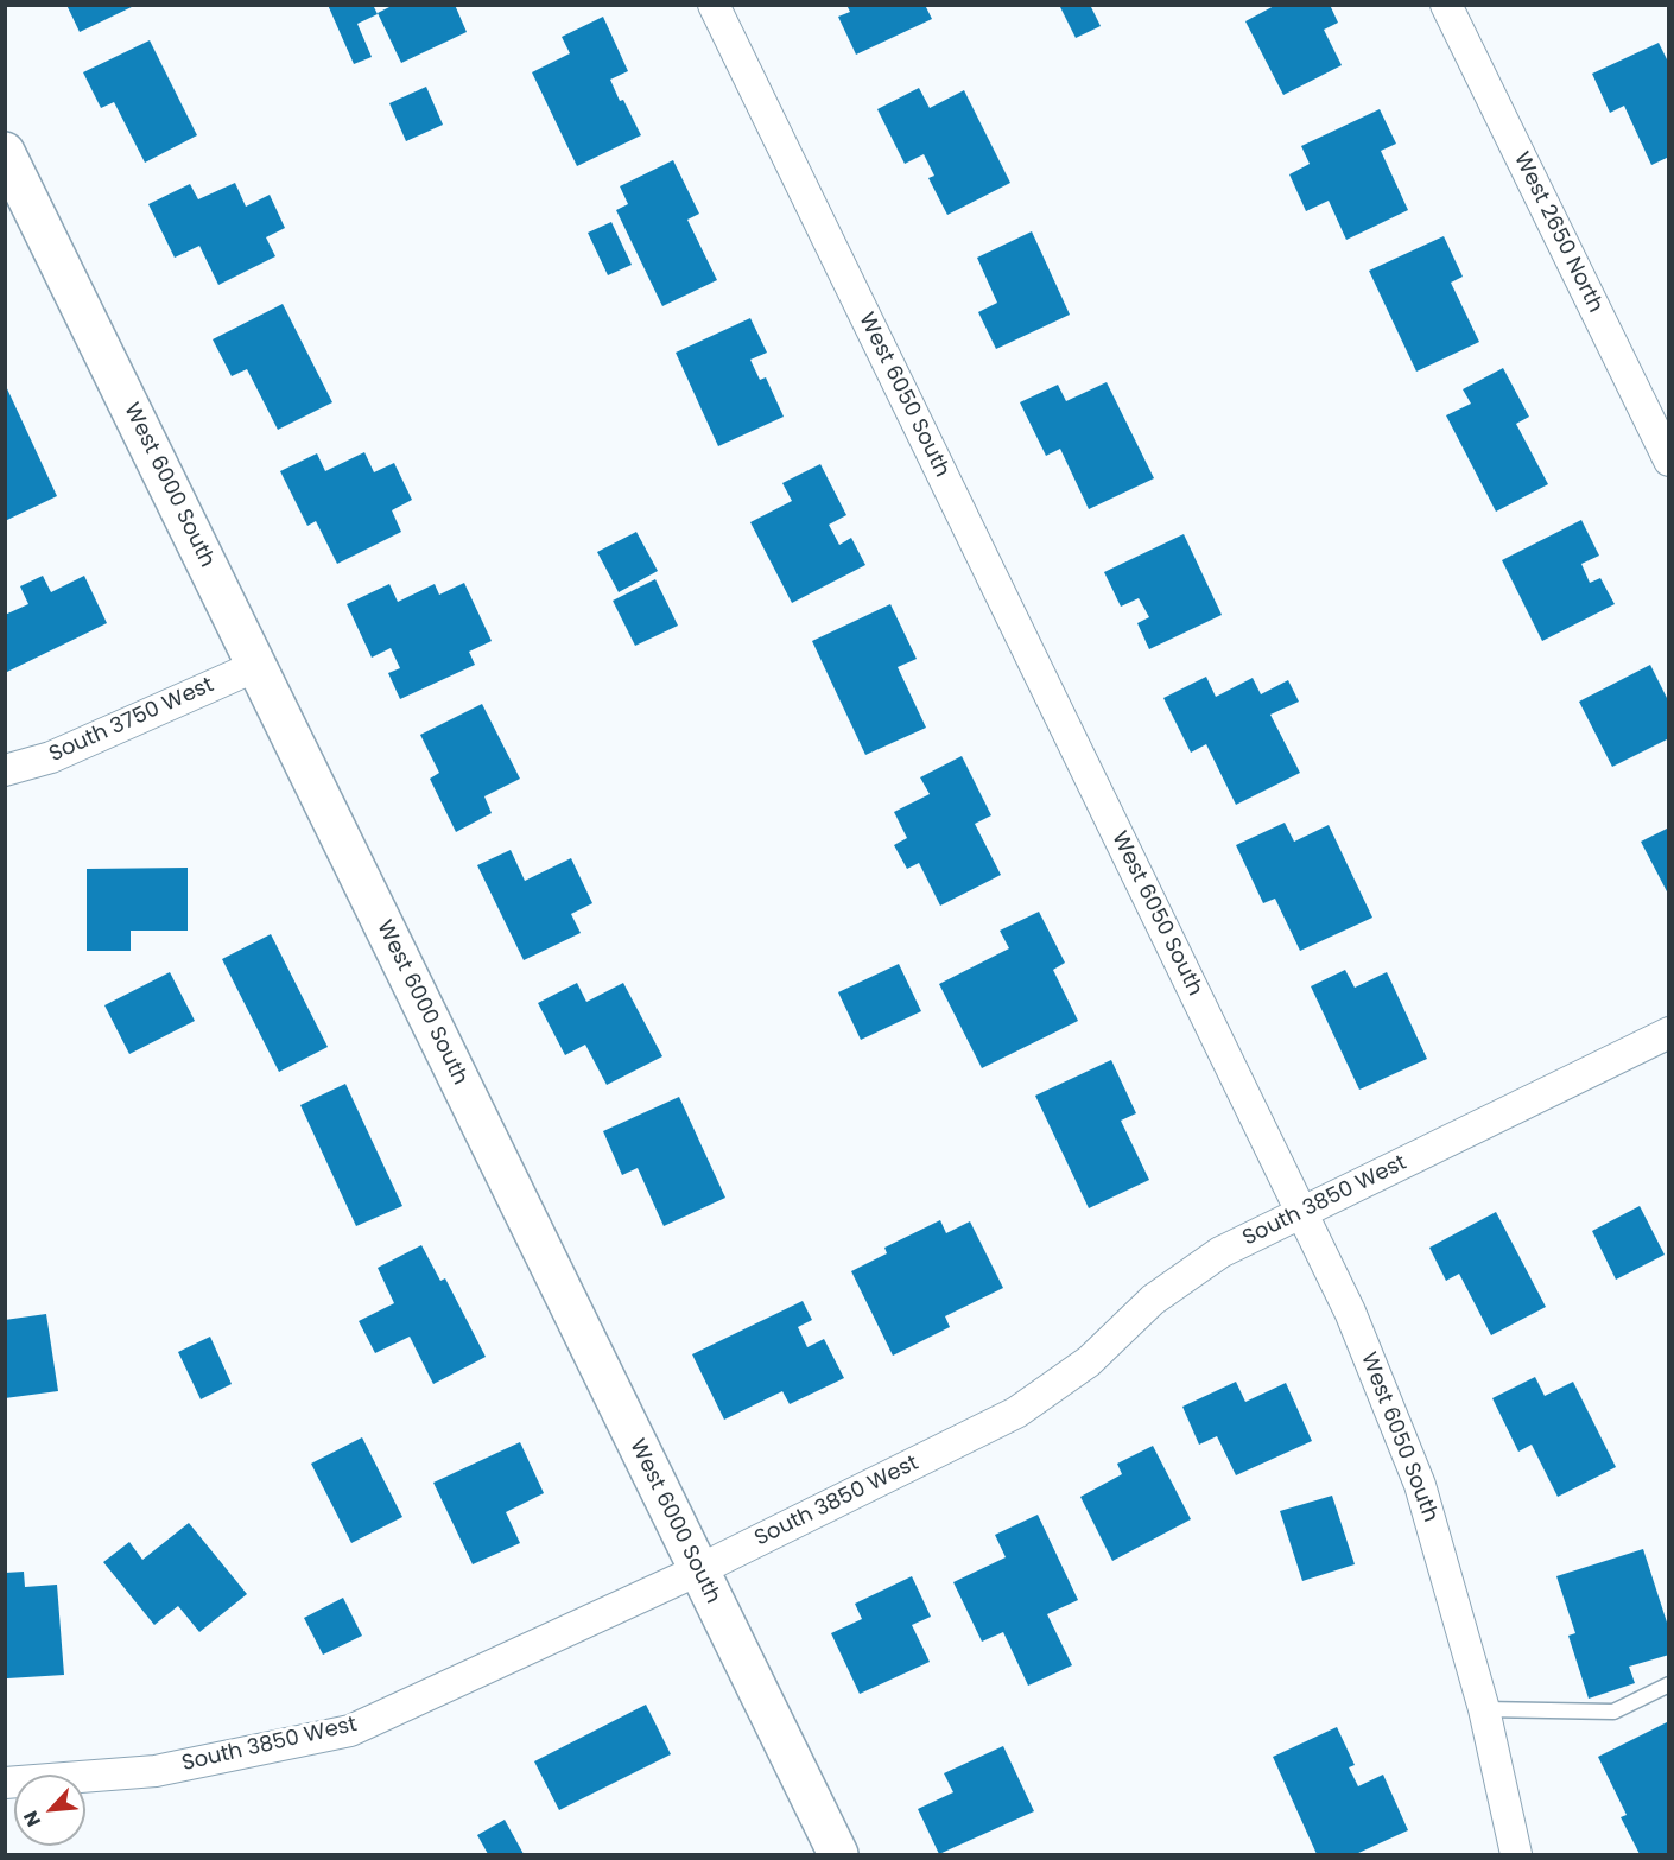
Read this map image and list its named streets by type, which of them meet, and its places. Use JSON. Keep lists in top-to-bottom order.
{
  "streets": {
    "street": [
      "West 2650 North",
      "West 6050 South",
      "West 6000 South",
      "South 3750 West",
      "South 3850 West"
    ]
  },
  "crossings": [
    ["West 6050 South", "South 3850 West"],
    ["West 6000 South", "South 3750 West"],
    ["West 6000 South", "South 3850 West"]
  ],
  "north": "bottom left"
}
